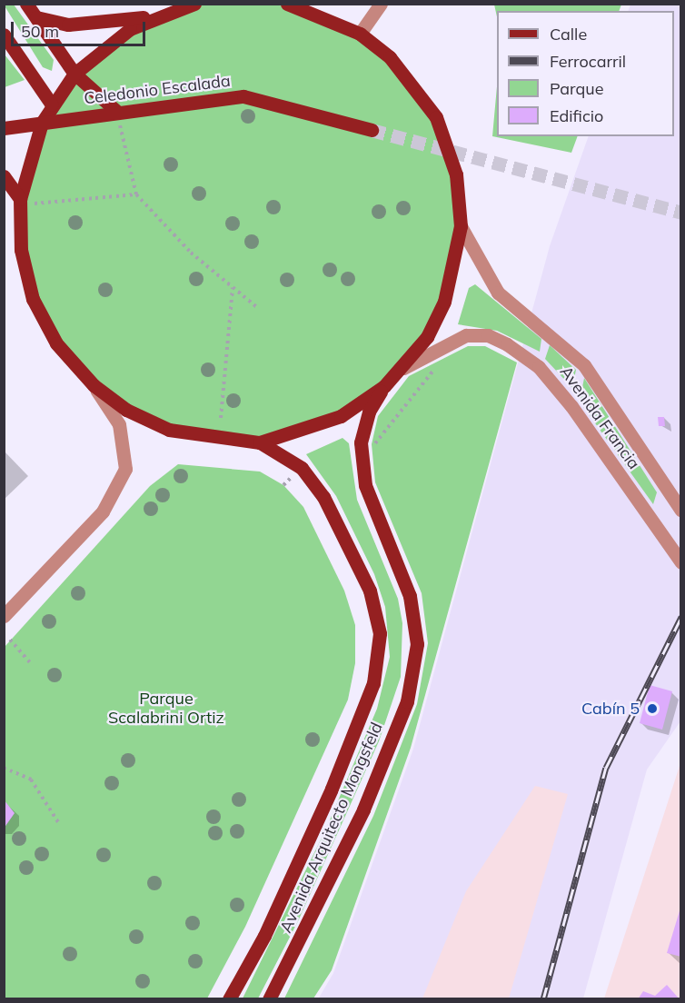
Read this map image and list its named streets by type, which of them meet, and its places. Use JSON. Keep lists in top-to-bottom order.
{
  "streets": {
    "main road": ["Celedonio Escalada", "Avenida Arquitecto Mongsfeld"],
    "street": ["Avenida Francia"]
  },
  "parks": ["Parque Scalabrini Ortiz"],
  "places": ["Cabín 5"],
  "legend": [
    "Calle",
    "Ferrocarril",
    "Parque",
    "Edificio"
  ],
  "scale_bar": "50 m"
}
